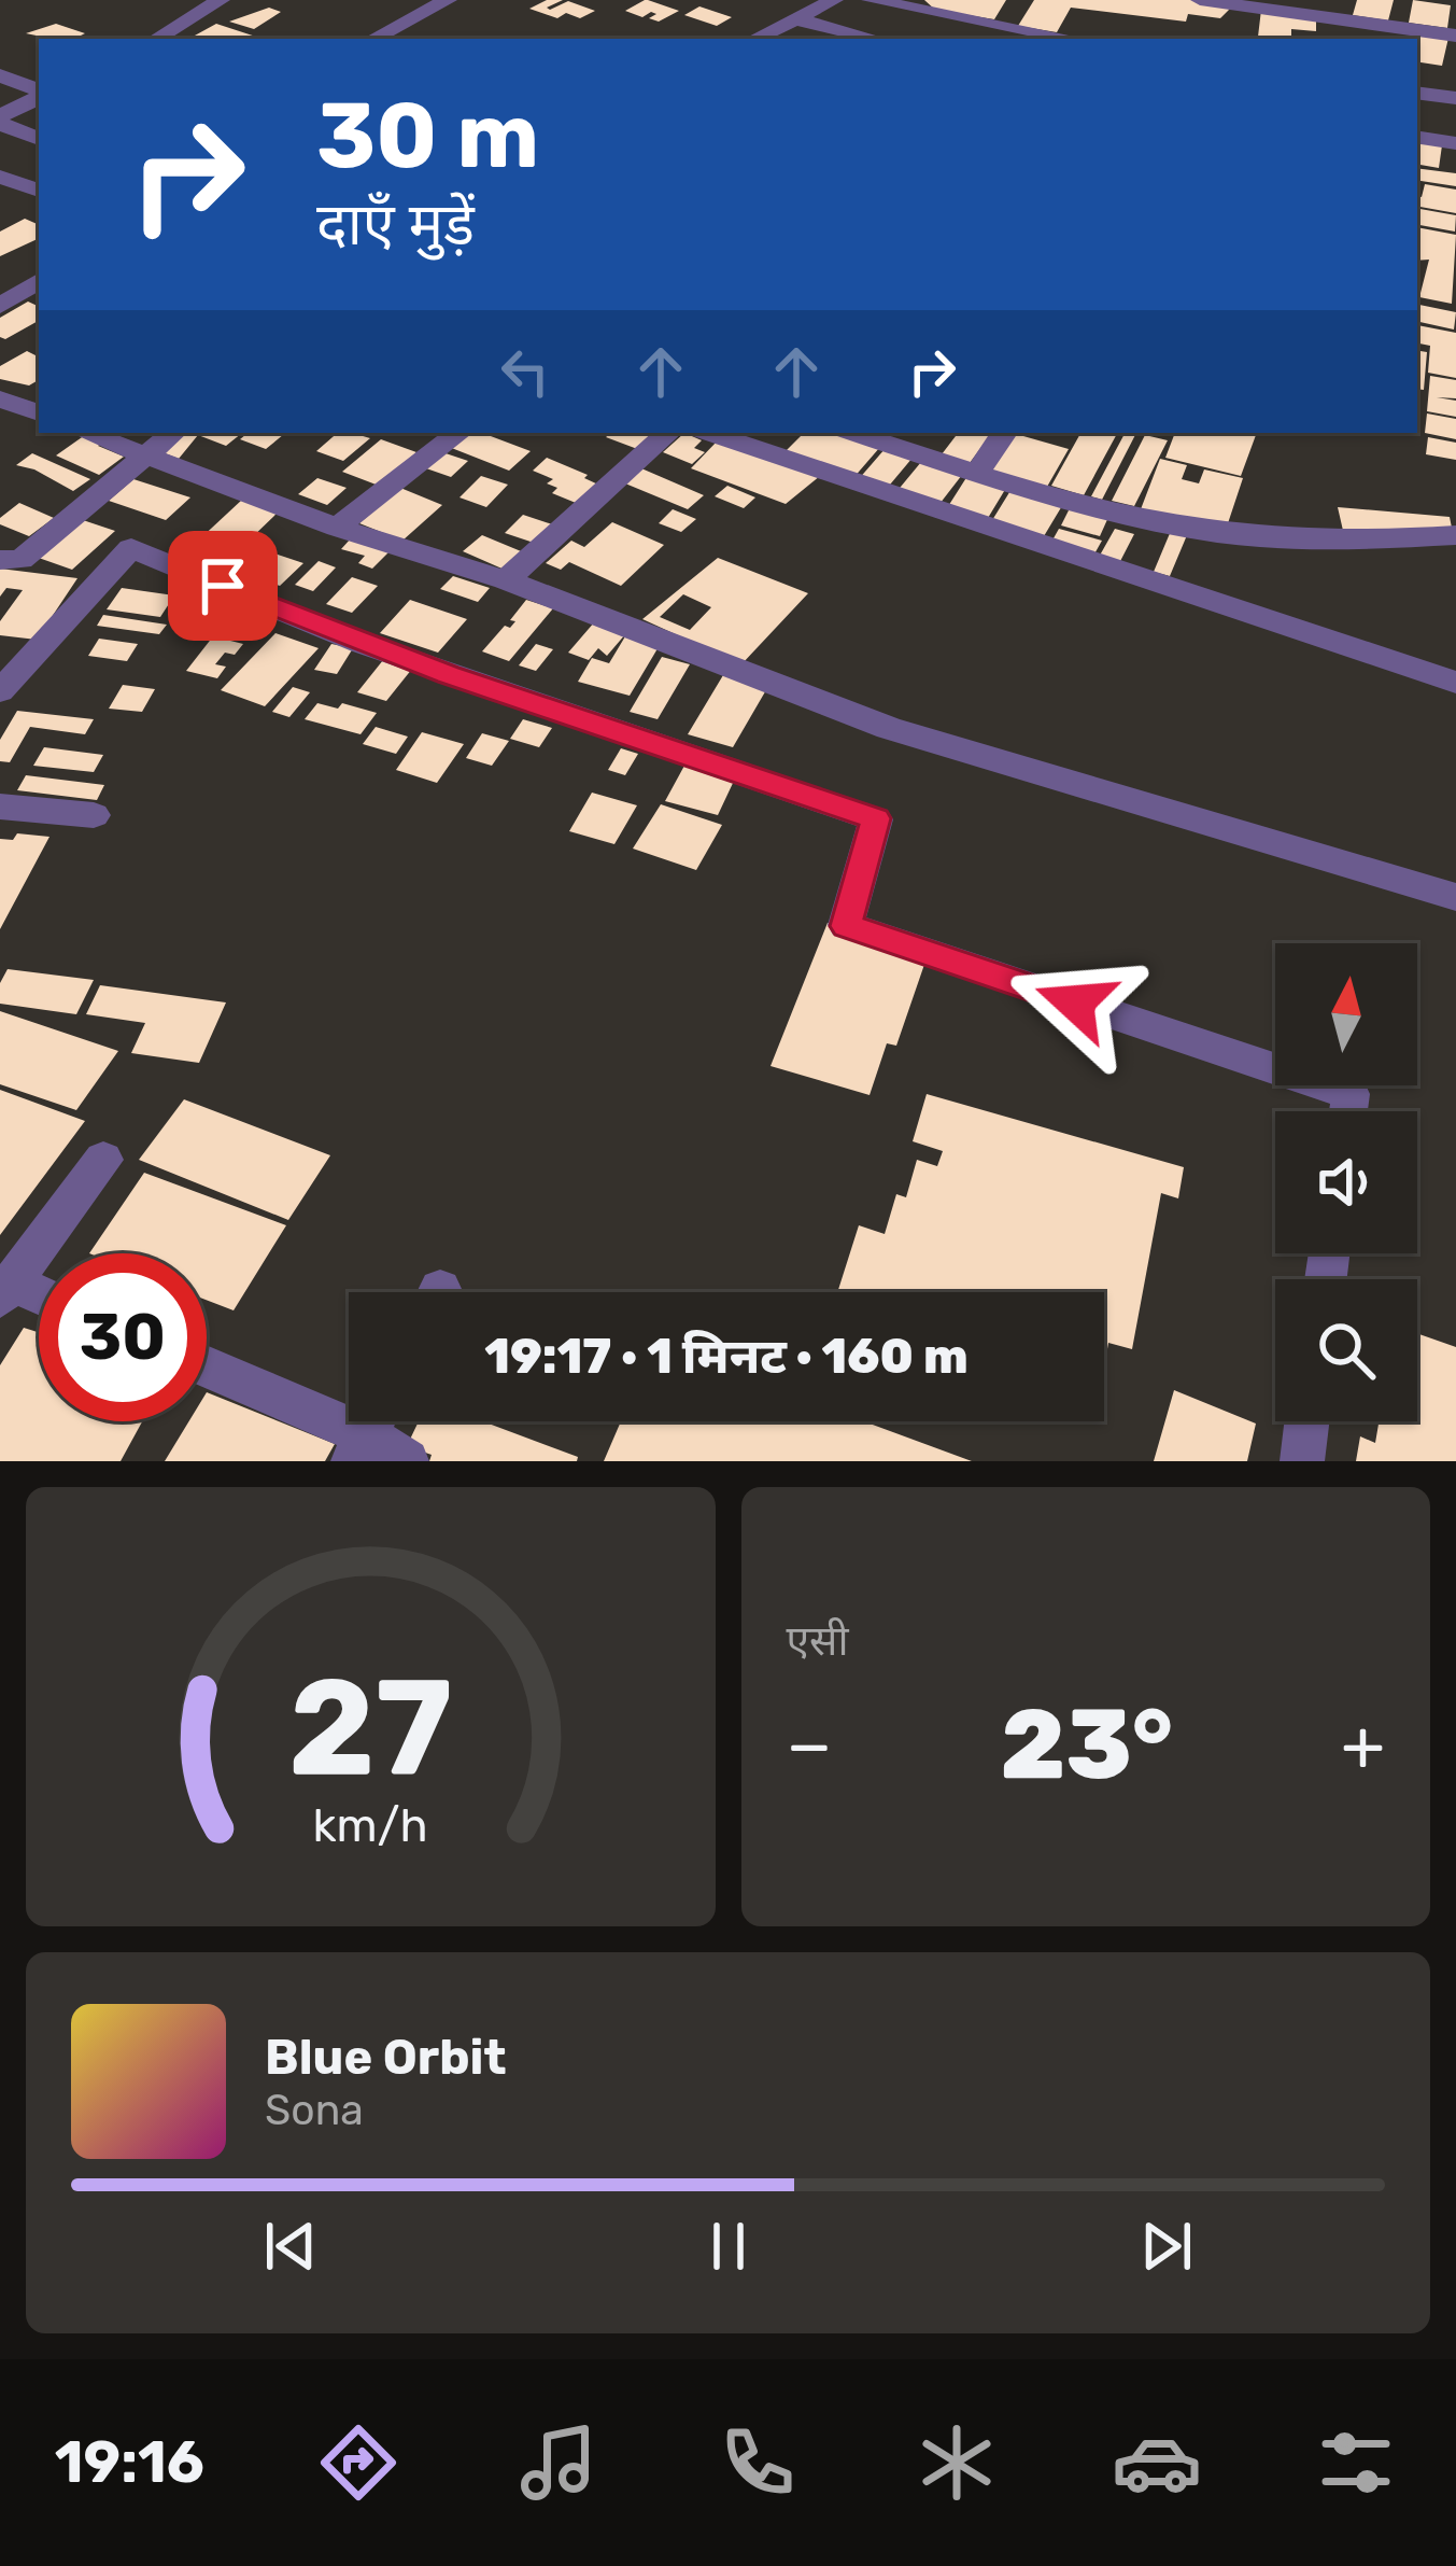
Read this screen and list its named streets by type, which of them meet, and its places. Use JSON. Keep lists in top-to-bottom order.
{
  "north": "top",
  "page": {
    "turn": ["30 m", "दाएँ मुड़ें"],
    "limit": "30",
    "trip": "19:17 · 1 मिनट · 160 m",
    "tile": "एसी",
    "heat": ["−", "23°", "+"],
    "song": ["Blue Orbit", "Sona"],
    "tabs": "19:16",
    "gauge": ["27", "km/h"]
  }
}
